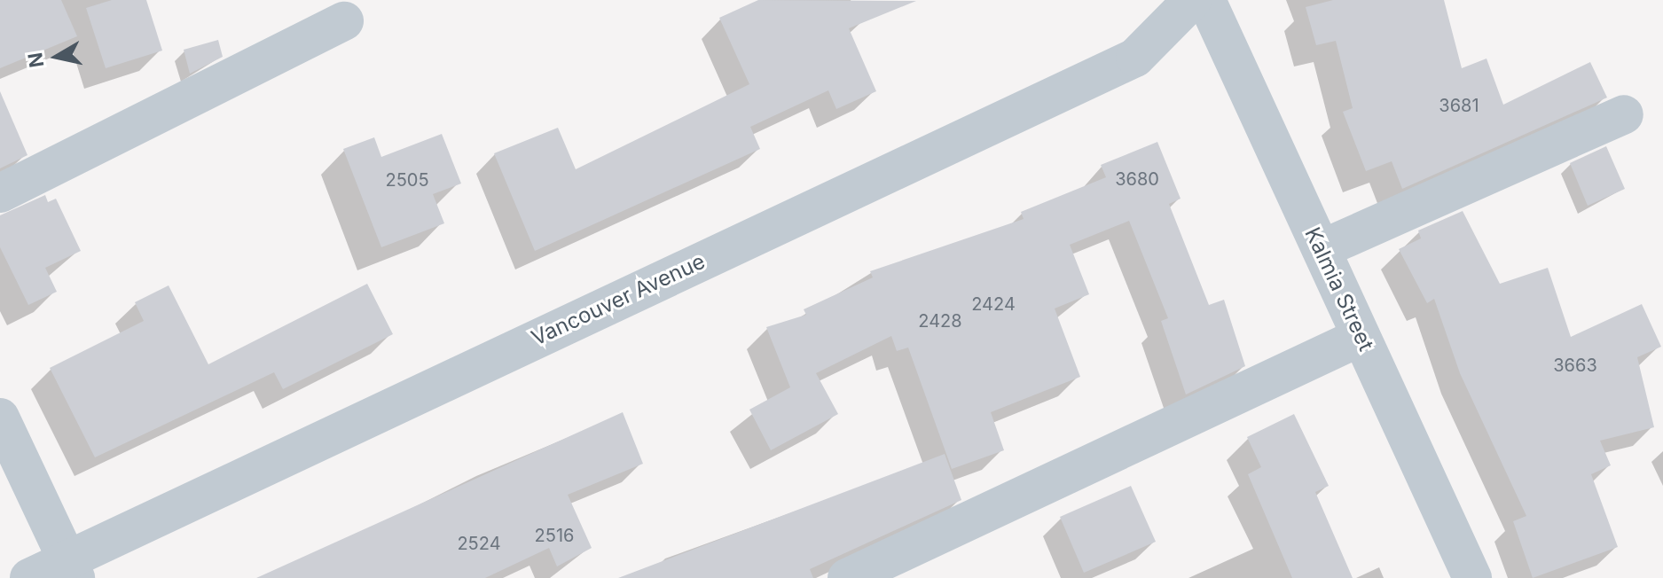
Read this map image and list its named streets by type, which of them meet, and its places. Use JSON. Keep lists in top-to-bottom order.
{
  "streets": {
    "street": ["Kalmia Street", "Vancouver Avenue"]
  },
  "house_numbers": [
    "3681",
    "3680",
    "2505",
    "2424",
    "2428",
    "3663",
    "2516",
    "2524"
  ],
  "north": "left"
}
